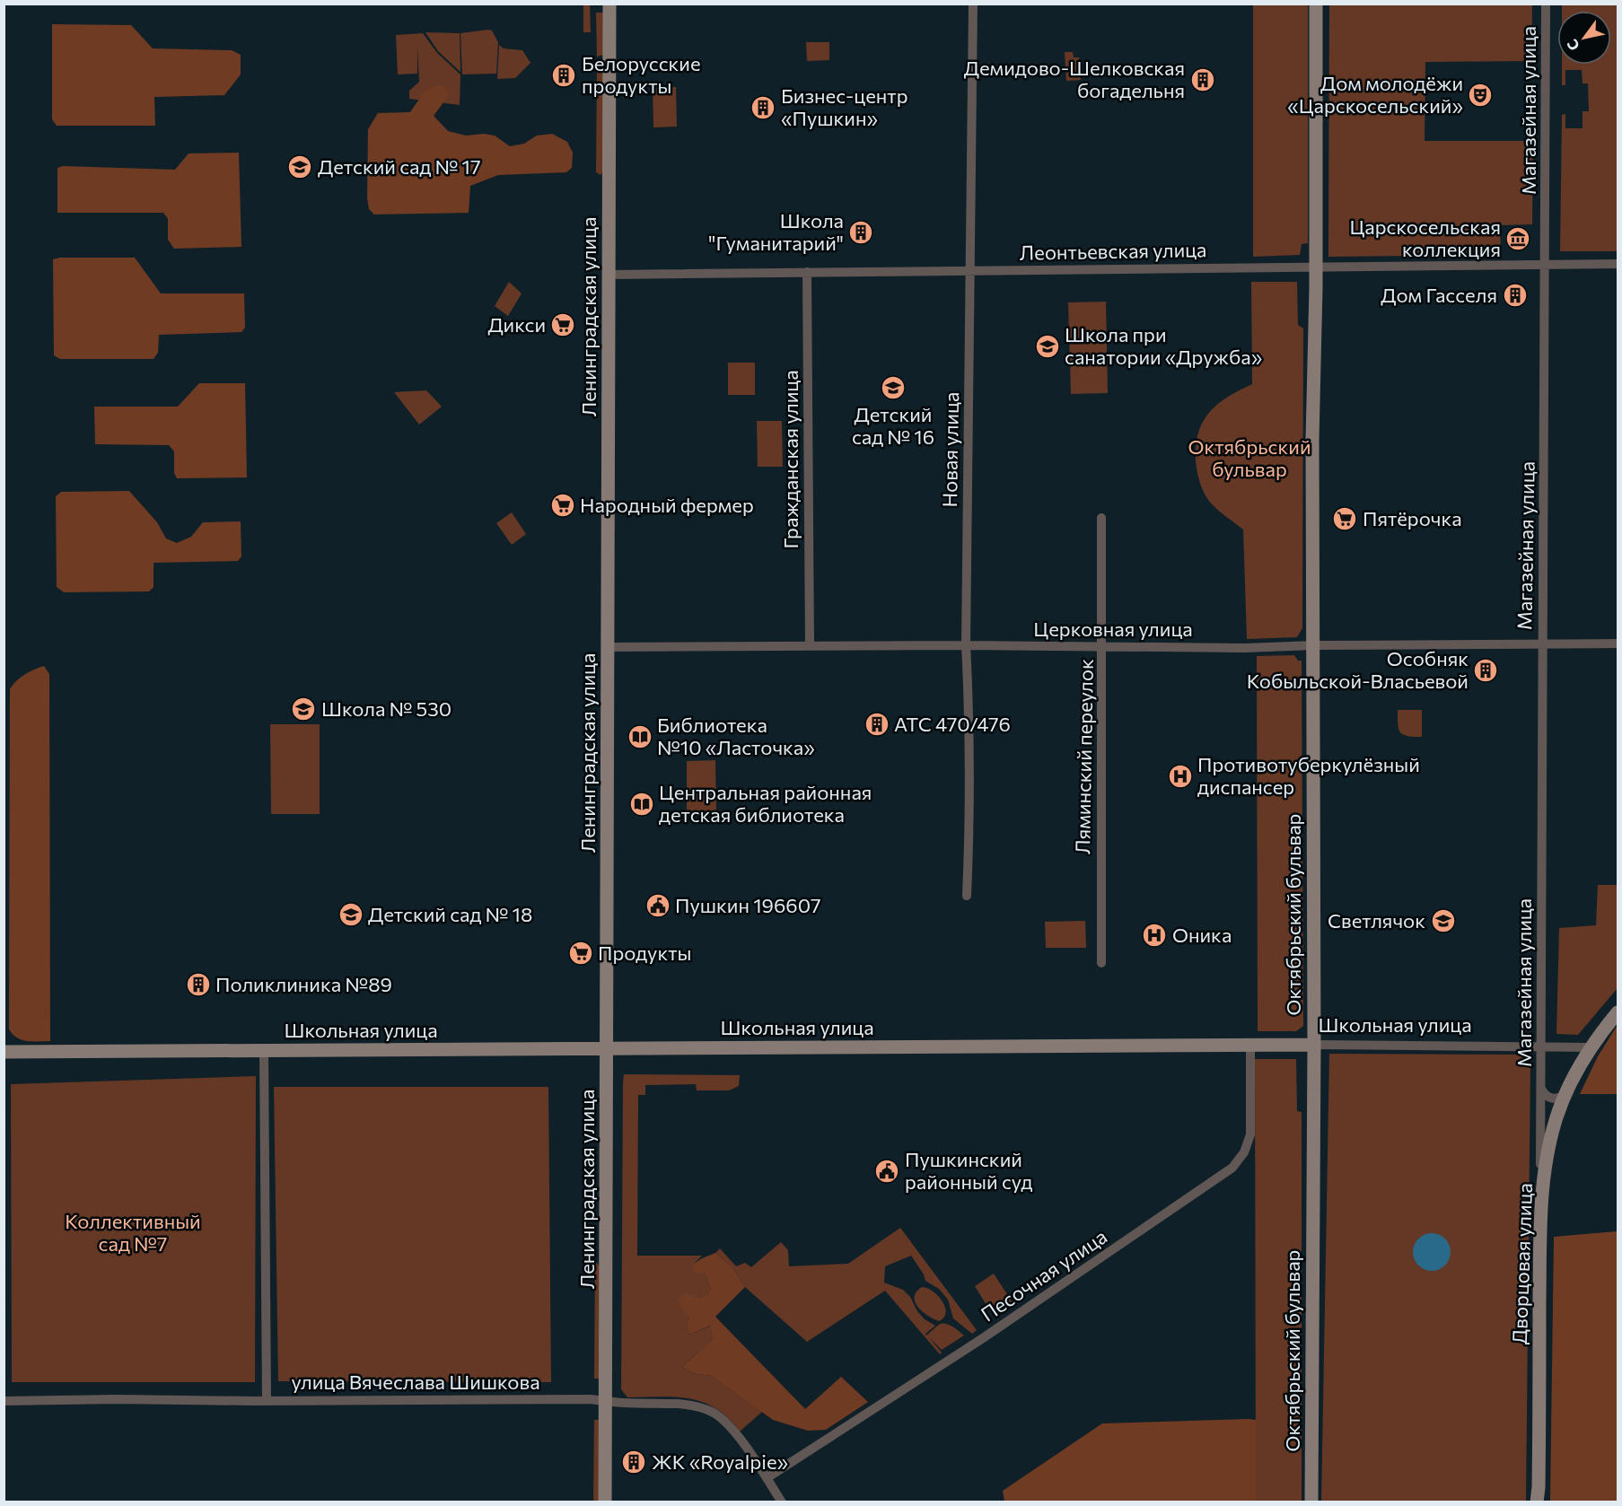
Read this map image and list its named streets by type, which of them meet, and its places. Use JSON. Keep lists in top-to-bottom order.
{
  "streets": {
    "street": [
      "Магазейная улица",
      "Леонтьевская улица",
      "Ленинградская улица",
      "Новая улица",
      "Гражданская улица",
      "Церковная улица",
      "Ляминский переулок",
      "Октябрьский бульвар",
      "Школьная улица",
      "Дворцовая улица",
      "Песочная улица",
      "улица Вячеслава Шишкова"
    ]
  },
  "crossings": [
    ["Магазейная улица", "Леонтьевская улица"],
    ["Магазейная улица", "Церковная улица"],
    ["Магазейная улица", "Школьная улица"],
    ["Магазейная улица", "Дворцовая улица"],
    ["Леонтьевская улица", "Ленинградская улица"],
    ["Леонтьевская улица", "Новая улица"],
    ["Леонтьевская улица", "Гражданская улица"],
    ["Леонтьевская улица", "Октябрьский бульвар"],
    ["Ленинградская улица", "Церковная улица"],
    ["Ленинградская улица", "Школьная улица"],
    ["Ленинградская улица", "улица Вячеслава Шишкова"],
    ["Новая улица", "Церковная улица"],
    ["Гражданская улица", "Церковная улица"],
    ["Церковная улица", "Ляминский переулок"],
    ["Церковная улица", "Октябрьский бульвар"],
    ["Октябрьский бульвар", "Школьная улица"],
    ["Школьная улица", "Дворцовая улица"],
    ["Школьная улица", "Песочная улица"],
    ["Песочная улица", "улица Вячеслава Шишкова"]
  ],
  "parks": ["Октябрьский бульвар", "Коллективный сад №7"],
  "places": {
    "building": [
      "Белорусские продукты",
      "Демидово-Шелковская богадельня",
      "Бизнес-центр «Пушкин»",
      "Школа \"Гуманитарий\"",
      "Дом Гасселя",
      "Особняк Кобыльской-Власьевой",
      "АТС 470/476",
      "Поликлиника №89",
      "ЖК «Royalpie»"
    ],
    "theatre": ["Дом молодёжи «Царскосельский»"],
    "school or university": [
      "Детский сад № 17",
      "Школа при санатории «Дружба»",
      "Детский сад № 16",
      "Школа № 530",
      "Детский сад № 18",
      "Светлячок"
    ],
    "museum": ["Царскосельская коллекция"],
    "supermarket": [
      "Дикси",
      "Народный фермер",
      "Пятёрочка",
      "Продукты"
    ],
    "library": ["Библиотека №10 «Ласточка»", "Центральная районная детская библиотека"],
    "hospital": ["Противотуберкулёзный диспансер", "Оника"],
    "public building": ["Пушкин 196607", "Пушкинский районный суд"]
  },
  "north": "bottom left"
}
